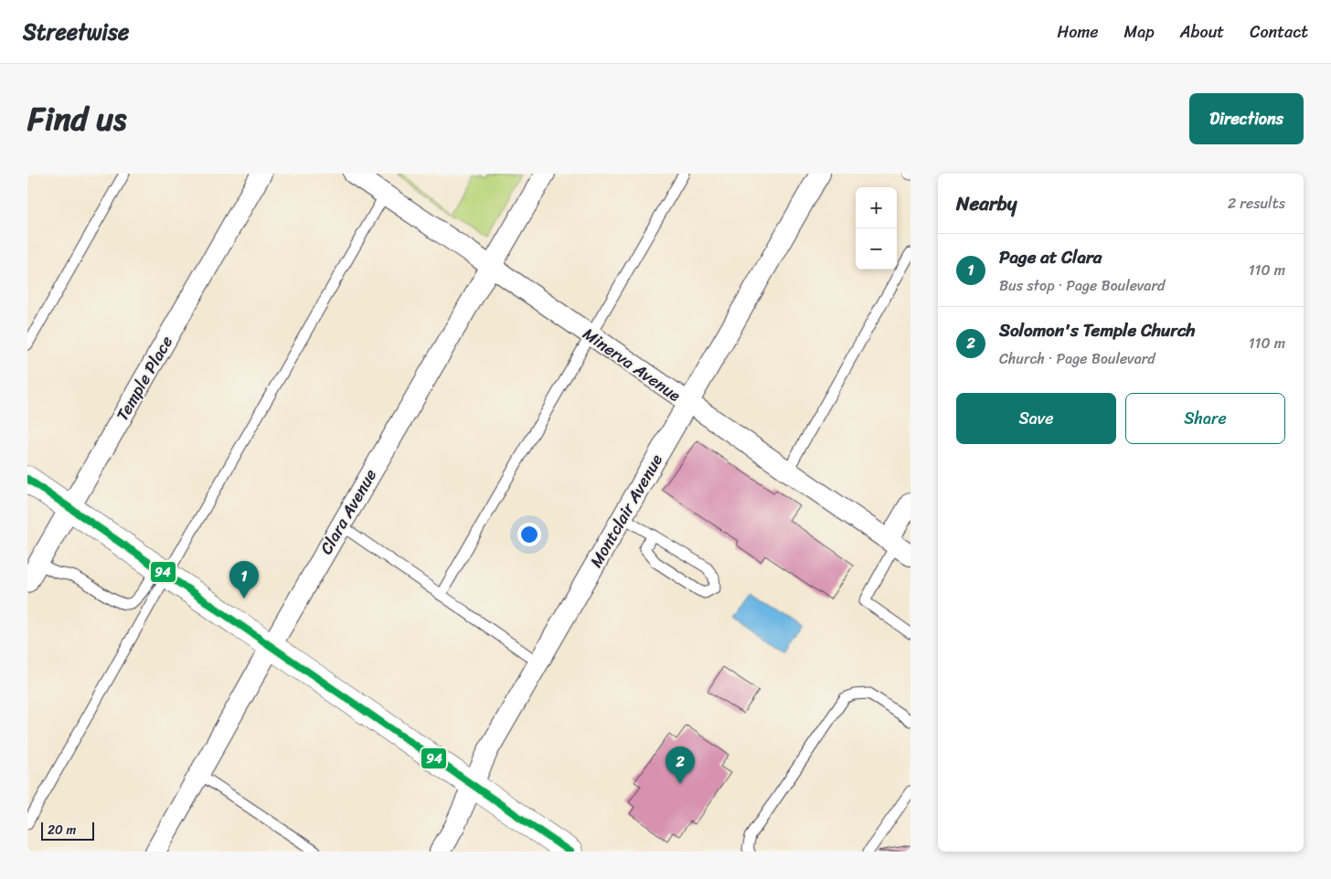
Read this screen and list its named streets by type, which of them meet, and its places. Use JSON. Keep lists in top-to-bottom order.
{
  "streets": {
    "street": [
      "Minerva Avenue",
      "Temple Place",
      "Montclair Avenue",
      "Clara Avenue"
    ]
  },
  "crossings": [
    ["Minerva Avenue", "Montclair Avenue"],
    ["Minerva Avenue", "Clara Avenue"]
  ],
  "lines": ["transit line 94"],
  "scale_bar": "20 m",
  "page": {
    "header": "Streetwise",
    "nav": [
      "Home",
      "Map",
      "About",
      "Contact"
    ],
    "title": "Find us",
    "buttons": [
      "Directions",
      ["Save", "Share"]
    ],
    "heading": ["Nearby", "2 results"],
    "map_buttons": ["+", "−"],
    "list": [
      {
        "mark": "1",
        "name": "Page at Clara",
        "note": "Bus stop · Page Boulevard",
        "value": "110 m"
      },
      {
        "mark": "2",
        "name": "Solomon's Temple Church",
        "note": "Church · Page Boulevard",
        "value": "110 m"
      }
    ],
    "pins": ["1", "2"],
    "scale": "20 m"
  }
}
